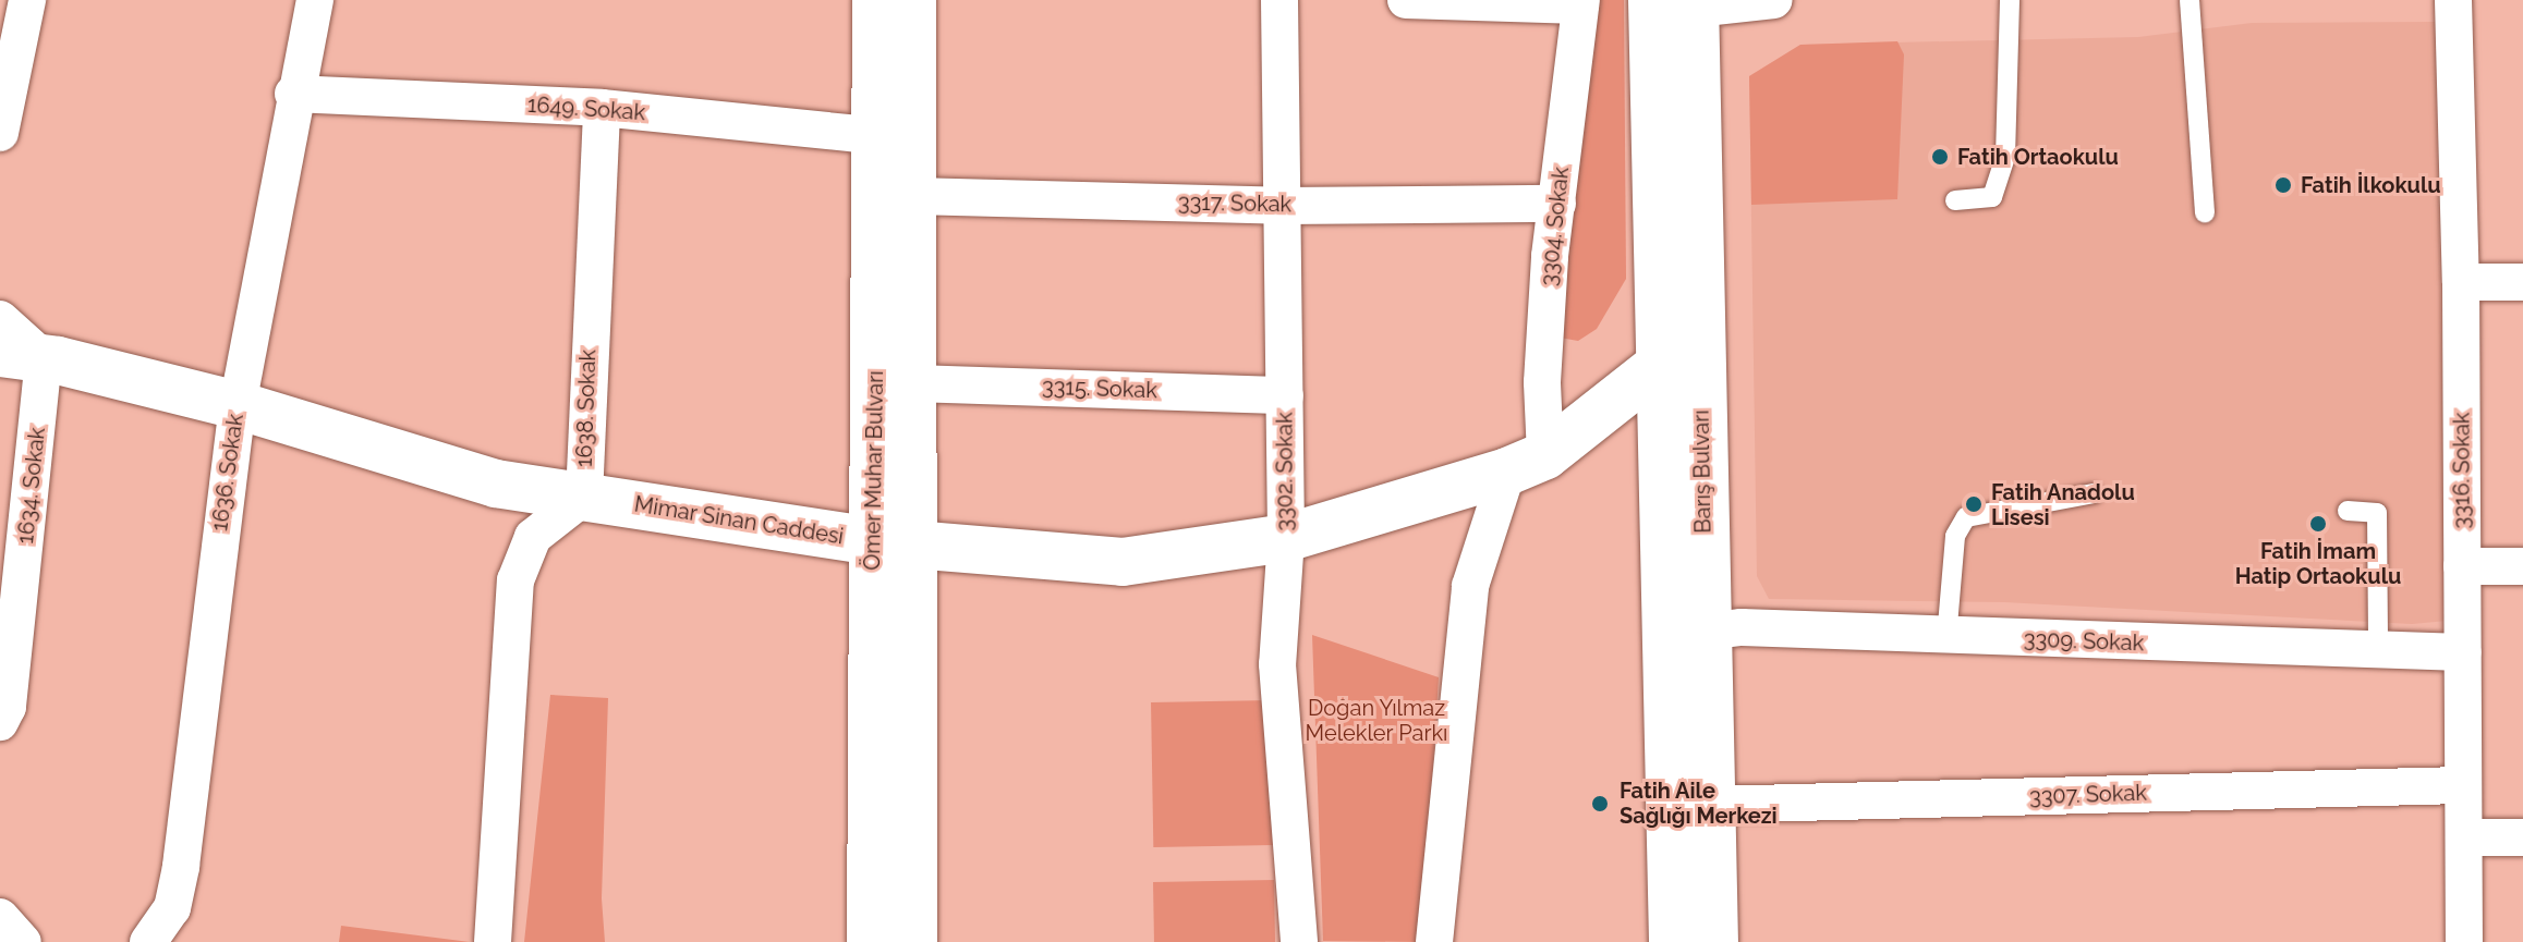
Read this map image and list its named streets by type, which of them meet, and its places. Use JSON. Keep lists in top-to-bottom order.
{
  "streets": {
    "main road": ["Ömer Muhar Bulvarı", "Barış Bulvarı", "Mimar Sinan Caddesi"],
    "street": [
      "1649. Sokak",
      "3317. Sokak",
      "3304. Sokak",
      "3315. Sokak",
      "1638. Sokak",
      "3316. Sokak",
      "3302. Sokak",
      "1636. Sokak",
      "1634. Sokak",
      "3309. Sokak",
      "3307. Sokak"
    ]
  },
  "crossings": [
    ["1649. Sokak", "1638. Sokak"],
    ["1649. Sokak", "Ömer Muhar Bulvarı"],
    ["1649. Sokak", "1636. Sokak"],
    ["3317. Sokak", "3304. Sokak"],
    ["3317. Sokak", "Ömer Muhar Bulvarı"],
    ["3317. Sokak", "3302. Sokak"],
    ["3304. Sokak", "Mimar Sinan Caddesi"],
    ["3315. Sokak", "Ömer Muhar Bulvarı"],
    ["3315. Sokak", "3302. Sokak"],
    ["1638. Sokak", "Mimar Sinan Caddesi"],
    ["Ömer Muhar Bulvarı", "Mimar Sinan Caddesi"],
    ["3316. Sokak", "3309. Sokak"],
    ["3316. Sokak", "3307. Sokak"],
    ["3302. Sokak", "Mimar Sinan Caddesi"],
    ["Barış Bulvarı", "Mimar Sinan Caddesi"],
    ["Barış Bulvarı", "3309. Sokak"],
    ["Barış Bulvarı", "3307. Sokak"],
    ["1636. Sokak", "Mimar Sinan Caddesi"],
    ["1634. Sokak", "Mimar Sinan Caddesi"]
  ],
  "parks": ["Doğan Yılmaz Melekler Parkı"],
  "places": [
    "Fatih Ortaokulu",
    "Fatih İlkokulu",
    "Fatih Anadolu Lisesi",
    "Fatih İmam Hatip Ortaokulu",
    "Fatih Aile Sağlığı Merkezi"
  ]
}
